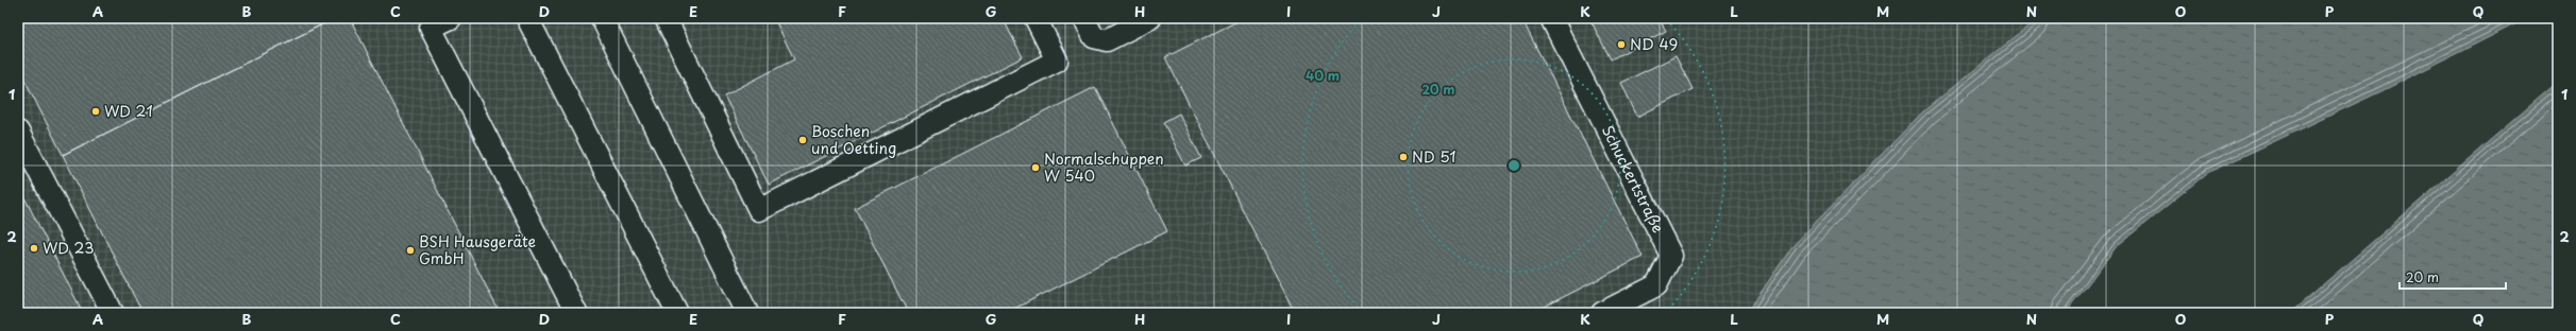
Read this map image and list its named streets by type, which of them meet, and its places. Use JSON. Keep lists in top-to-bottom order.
{
  "streets": {
    "lane": ["Schuckertstraße"]
  },
  "places": [
    "ND 49",
    "WD 21",
    "Boschen und Oetting",
    "ND 51",
    "Normalschuppen W 540",
    "WD 23",
    "BSH Hausgeräte GmbH"
  ],
  "scale_bar": "20 m",
  "grid": {
    "columns": [
      "A",
      "B",
      "C",
      "D",
      "E",
      "F",
      "G",
      "H",
      "I",
      "J",
      "K",
      "L",
      "M",
      "N",
      "O",
      "P",
      "Q"
    ],
    "rows": ["1", "2"]
  },
  "rings": ["40 m", "20 m"]
}
